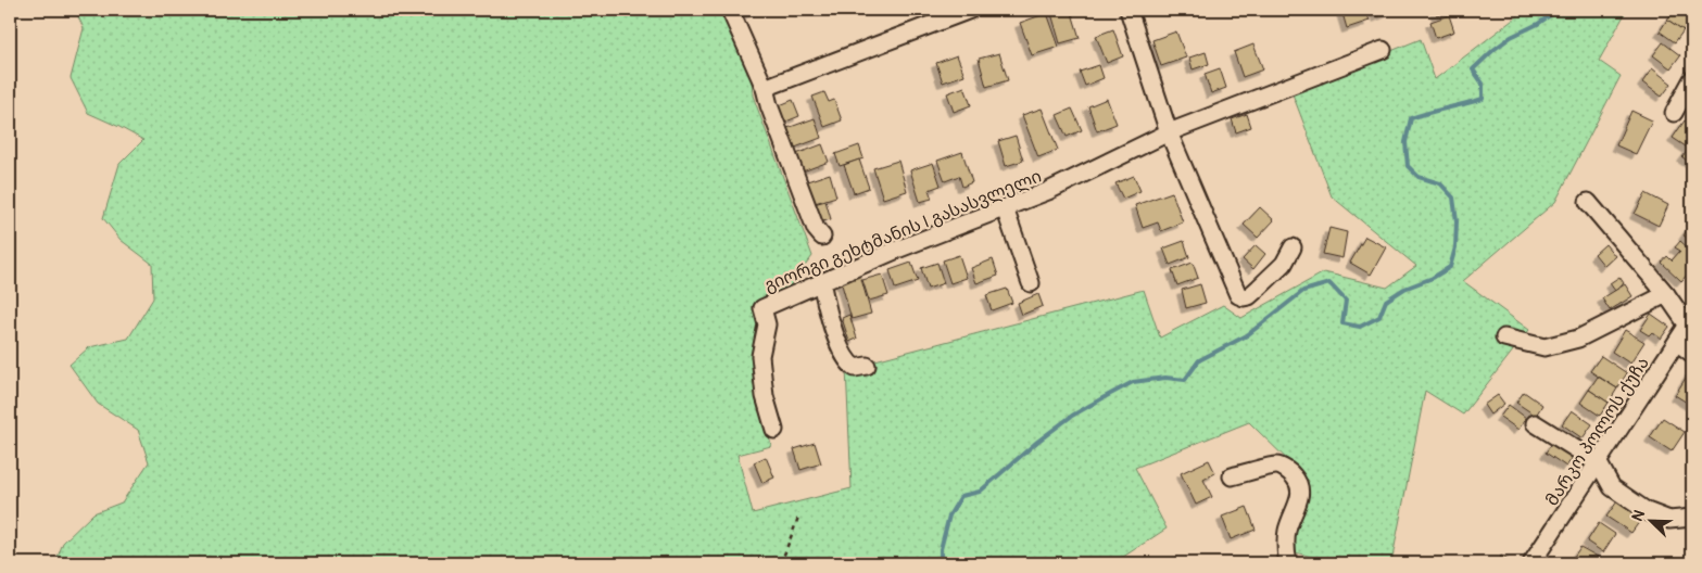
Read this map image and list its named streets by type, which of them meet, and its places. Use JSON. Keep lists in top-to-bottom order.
{
  "streets": {
    "street": ["გიორგი გეხტმანის I გასასვლელი", "მარკო პოლოს ქუჩა"]
  },
  "north": "top left"
}
